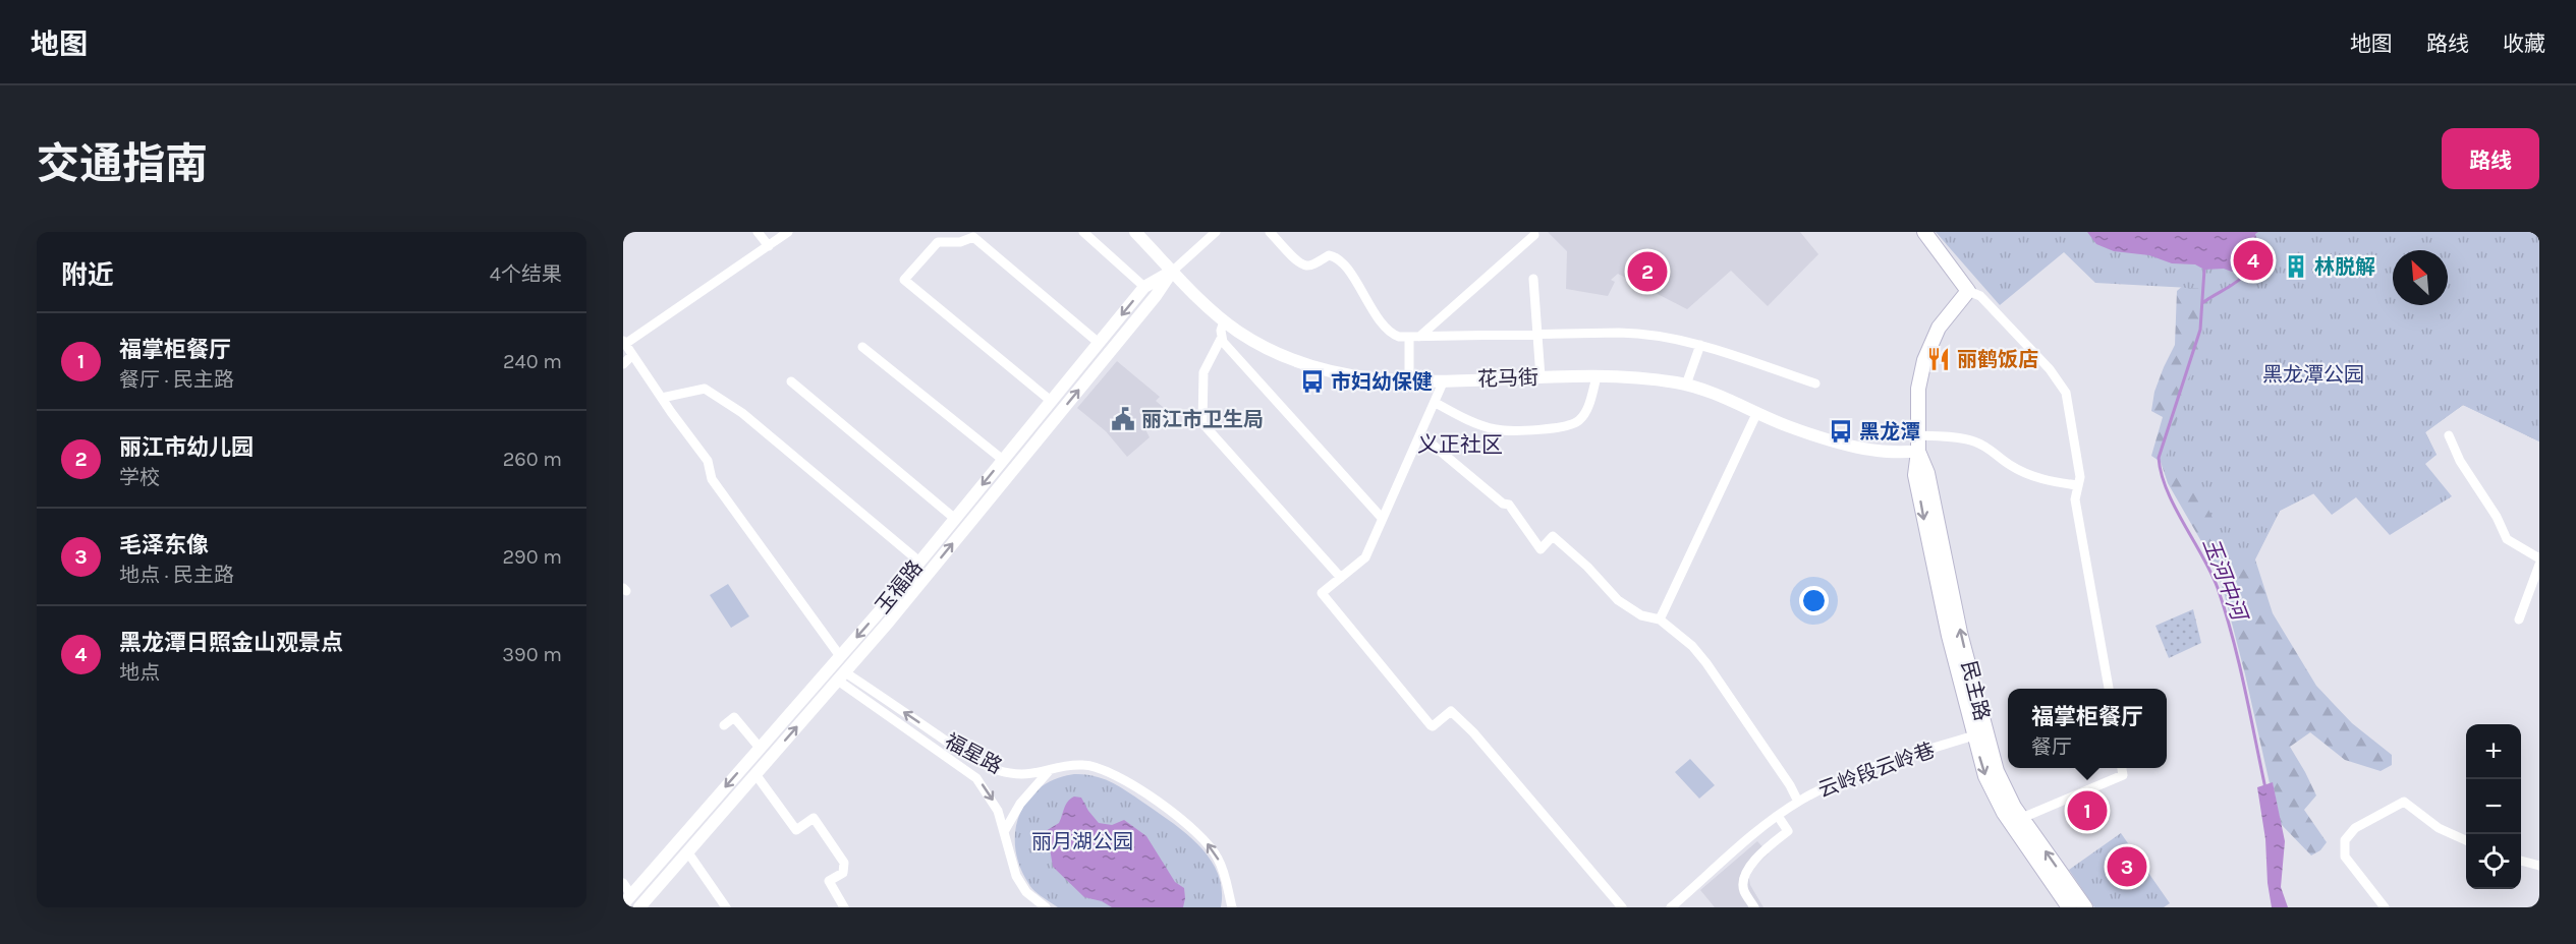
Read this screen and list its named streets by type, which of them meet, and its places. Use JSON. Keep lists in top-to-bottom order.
{
  "streets": {
    "main road": ["民主路"],
    "street": [
      "花马街",
      "玉福路",
      "福星路",
      "云岭段云岭巷"
    ]
  },
  "crossings": [
    ["花马街", "玉福路"],
    ["花马街", "民主路"],
    ["玉福路", "福星路"],
    ["民主路", "云岭段云岭巷"]
  ],
  "districts": ["义正社区"],
  "water": ["玉河中河"],
  "parks": ["黑龙潭公园", "丽月湖公园"],
  "places": {
    "building": ["林脱解"],
    "restaurant": ["丽鹤饭店"],
    "bus stop": ["市妇幼保健", "黑龙潭"],
    "public building": ["丽江市卫生局"]
  },
  "north": "top left",
  "page": {
    "header": "地图",
    "nav": ["地图", "路线", "收藏"],
    "title": "交通指南",
    "buttons": "路线",
    "heading": ["附近", "4个结果"],
    "pins": [
      "4",
      "2",
      "1",
      "3"
    ],
    "list": [
      {
        "mark": "1",
        "name": "福掌柜餐厅",
        "note": "餐厅 · 民主路",
        "value": "240 m"
      },
      {
        "mark": "2",
        "name": "丽江市幼儿园",
        "note": "学校",
        "value": "260 m"
      },
      {
        "mark": "3",
        "name": "毛泽东像",
        "note": "地点 · 民主路",
        "value": "290 m"
      },
      {
        "mark": "4",
        "name": "黑龙潭日照金山观景点",
        "note": "地点",
        "value": "390 m"
      }
    ],
    "popup": ["福掌柜餐厅", "餐厅"],
    "map_buttons": ["+", "−"]
  }
}
